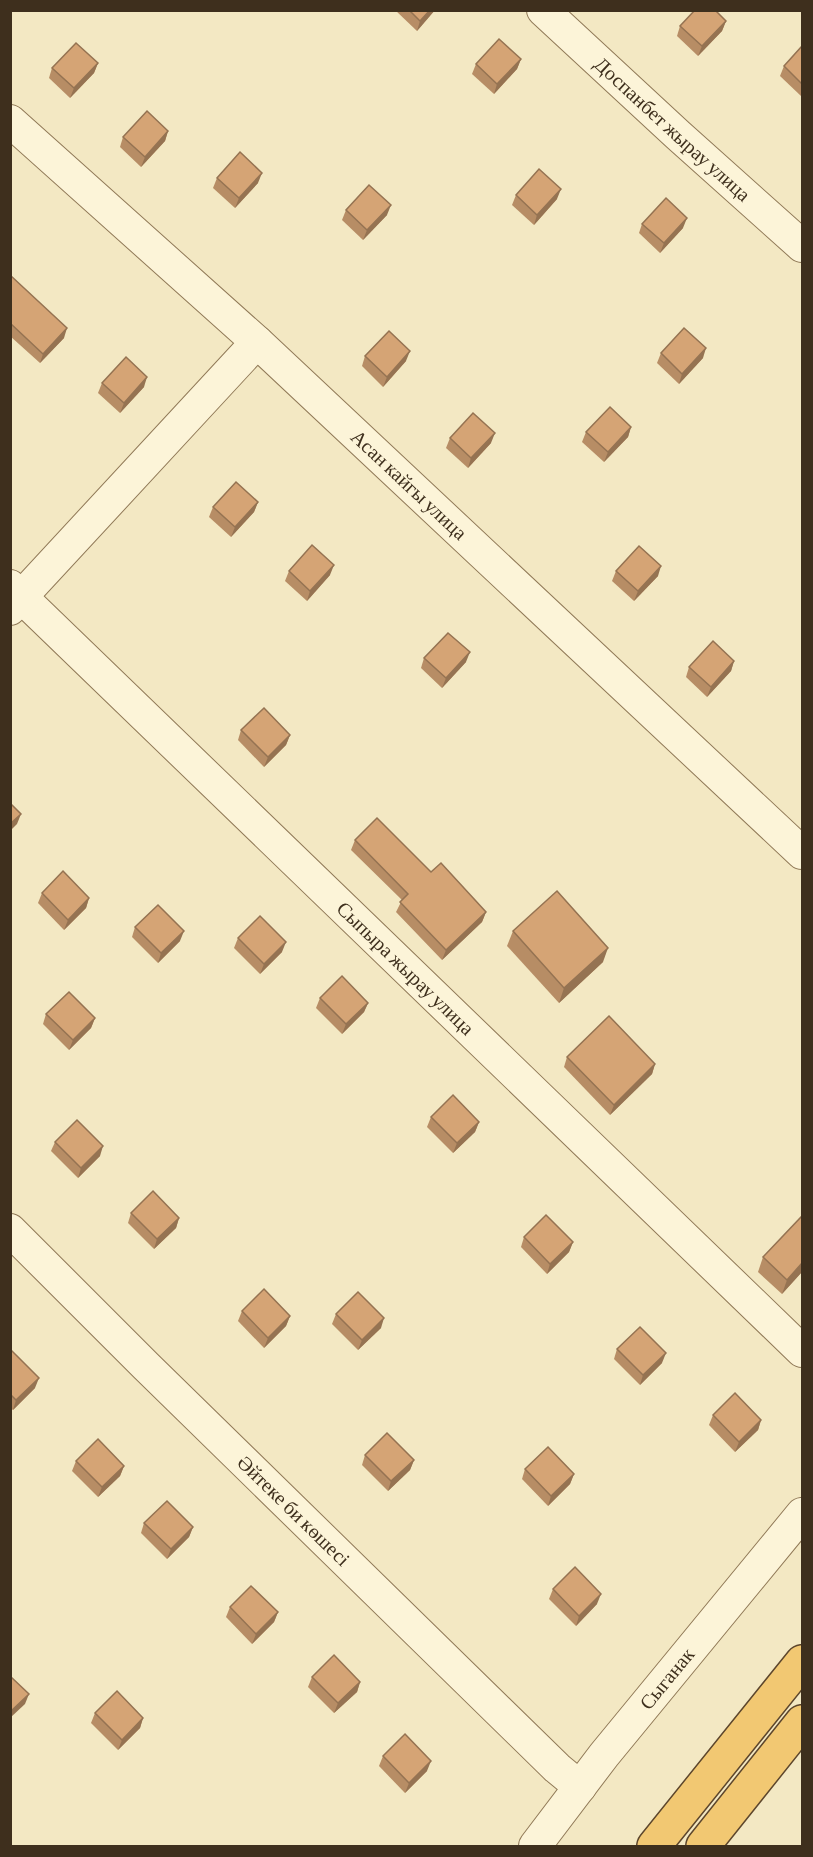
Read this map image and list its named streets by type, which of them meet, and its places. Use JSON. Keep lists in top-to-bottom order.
{
  "streets": {
    "street": [
      "Доспанбет жырау улица",
      "Асан кайгы улица",
      "Сыпыра жырау улица",
      "Әйтеке би көшесі",
      "Сыганак"
    ]
  },
  "crossings": [
    ["Әйтеке би көшесі", "Сыганак"]
  ]
}
